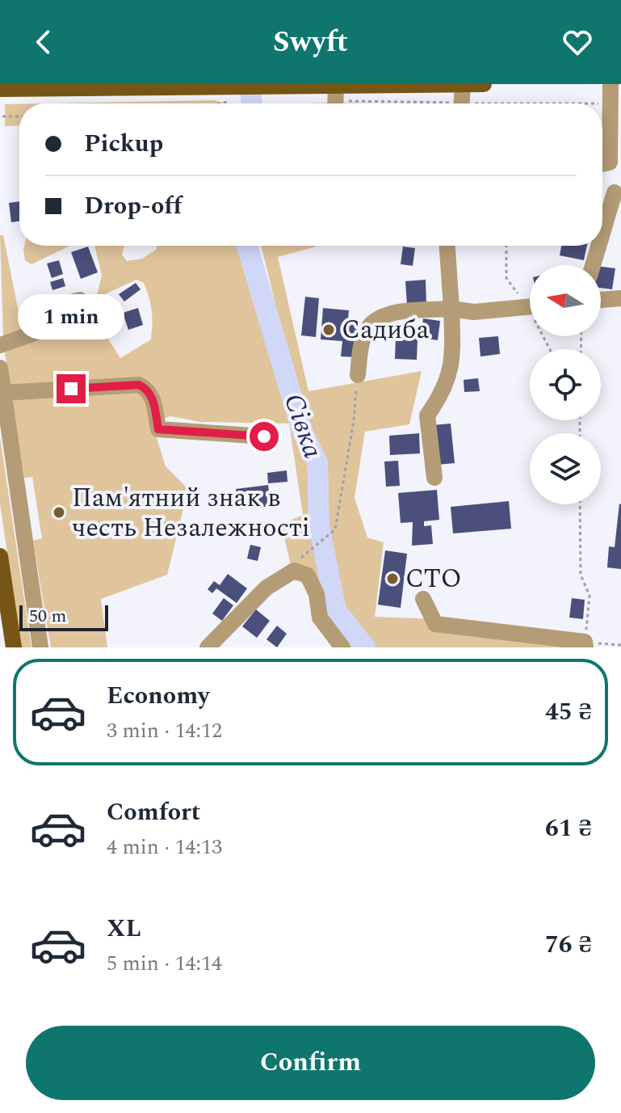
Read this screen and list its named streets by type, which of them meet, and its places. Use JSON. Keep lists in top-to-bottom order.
{
  "water": ["Сівка"],
  "places": ["Садиба", "Пам'ятний знак в честь Незалежності", "СТО"],
  "scale_bar": "50 m",
  "north": "left",
  "page": {
    "header": "Swyft",
    "banner": ["Pickup", "Drop-off"],
    "bubble": "1 min",
    "scale": "50 m",
    "list": [
      {
        "name": "Economy",
        "note": "3 min · 14:12",
        "value": "45 ₴"
      },
      {
        "name": "Comfort",
        "note": "4 min · 14:13",
        "value": "61 ₴"
      },
      {
        "name": "XL",
        "note": "5 min · 14:14",
        "value": "76 ₴"
      }
    ],
    "buttons": "Confirm"
  }
}
